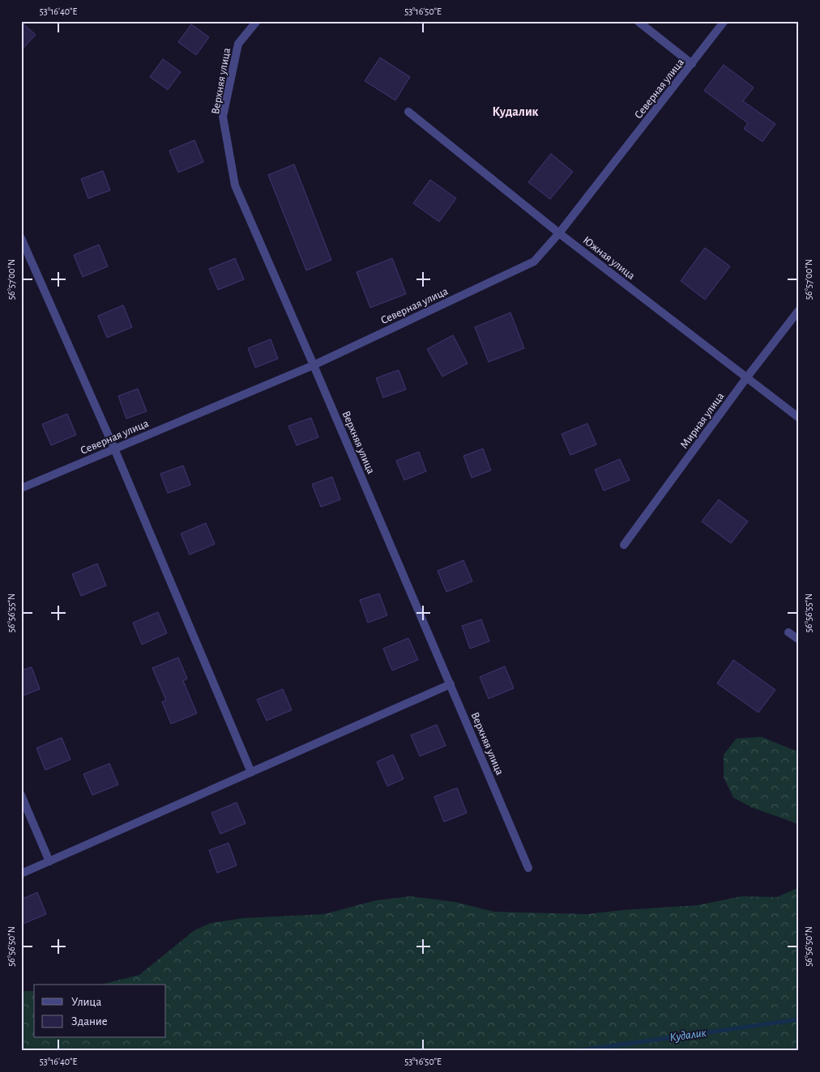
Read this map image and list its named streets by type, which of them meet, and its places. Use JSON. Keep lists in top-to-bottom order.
{
  "streets": {
    "street": [
      "Верхняя улица",
      "Северная улица",
      "Южная улица",
      "Мирная улица"
    ]
  },
  "crossings": [
    ["Верхняя улица", "Северная улица"],
    ["Северная улица", "Южная улица"],
    ["Южная улица", "Мирная улица"]
  ],
  "districts": ["Кудалик"],
  "water": ["Кудалик"],
  "legend": ["Улица", "Здание"],
  "coordinates": [
    "53°16'40\"E",
    "53°16'50\"E",
    "56°57'00\"N",
    "56°56'55\"N",
    "56°56'50\"N"
  ]
}
